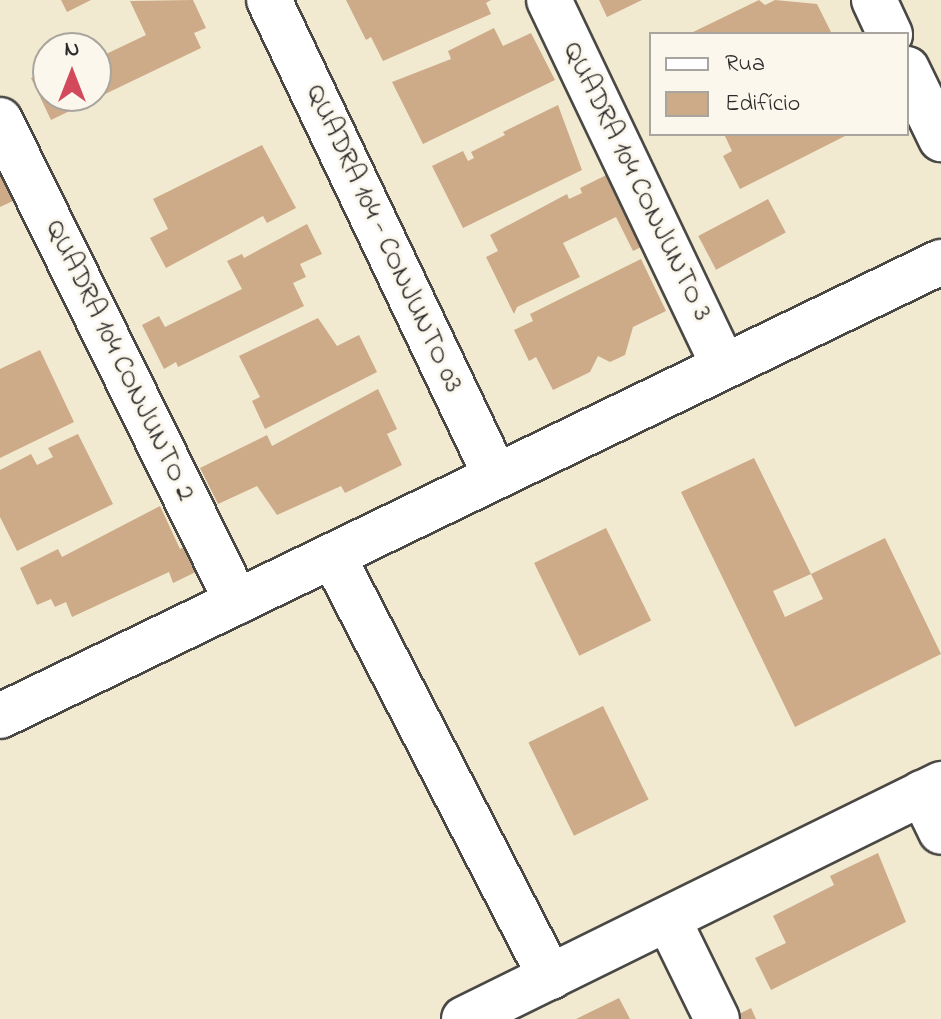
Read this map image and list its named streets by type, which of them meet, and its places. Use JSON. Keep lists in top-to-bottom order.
{
  "streets": {
    "street": ["QUADRA 104 CONJUNTO 3", "QUADRA 104 - CONJUNTO 03", "QUADRA 104 CONJUNTO 2"]
  },
  "legend": ["Rua", "Edifício"],
  "north": "top"
}
